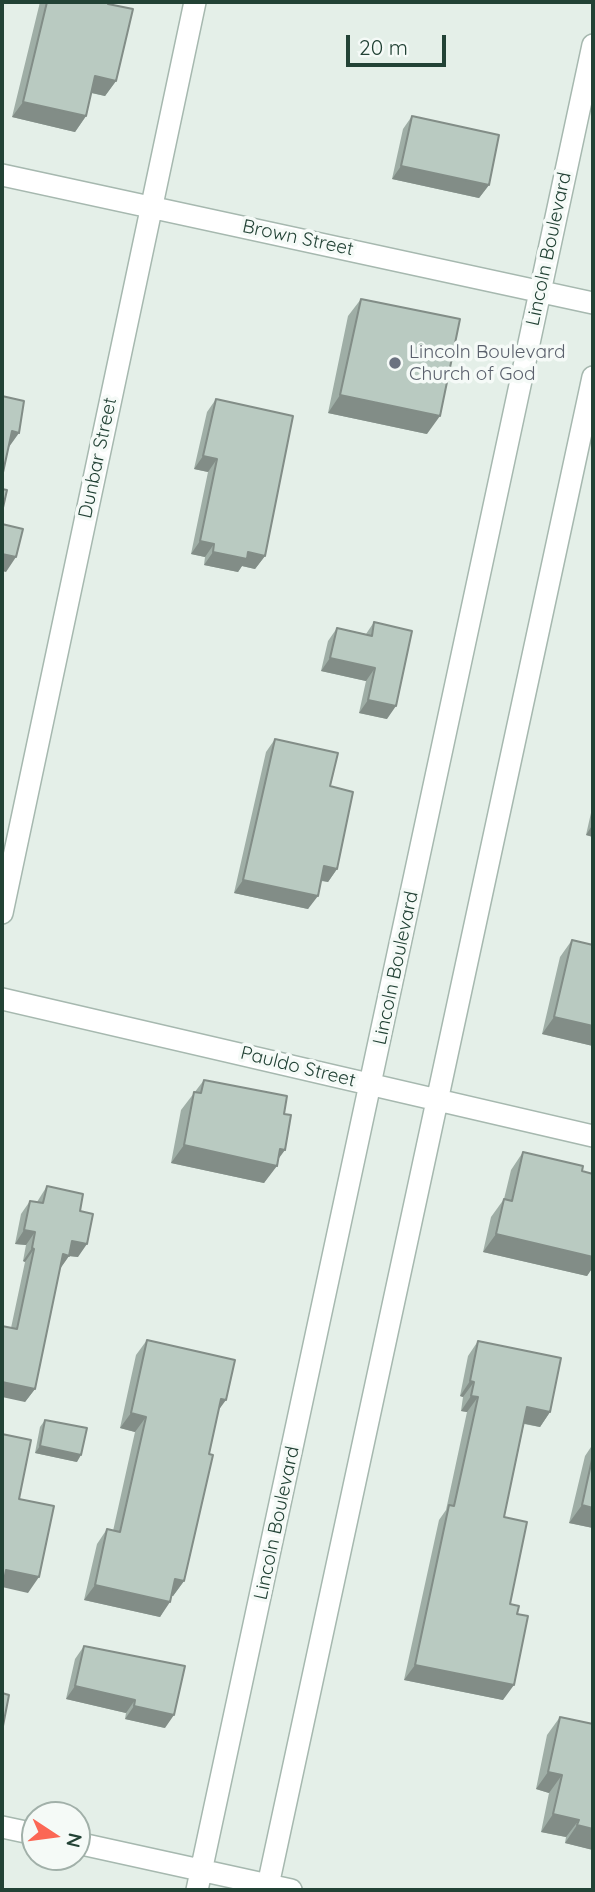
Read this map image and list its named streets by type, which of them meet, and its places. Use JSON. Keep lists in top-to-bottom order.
{
  "streets": {
    "street": [
      "Brown Street",
      "Lincoln Boulevard",
      "Dunbar Street",
      "Pauldo Street"
    ]
  },
  "crossings": [
    ["Brown Street", "Lincoln Boulevard"],
    ["Brown Street", "Dunbar Street"],
    ["Lincoln Boulevard", "Pauldo Street"]
  ],
  "places": ["Lincoln Boulevard Church of God"],
  "scale_bar": "20 m",
  "north": "right"
}
